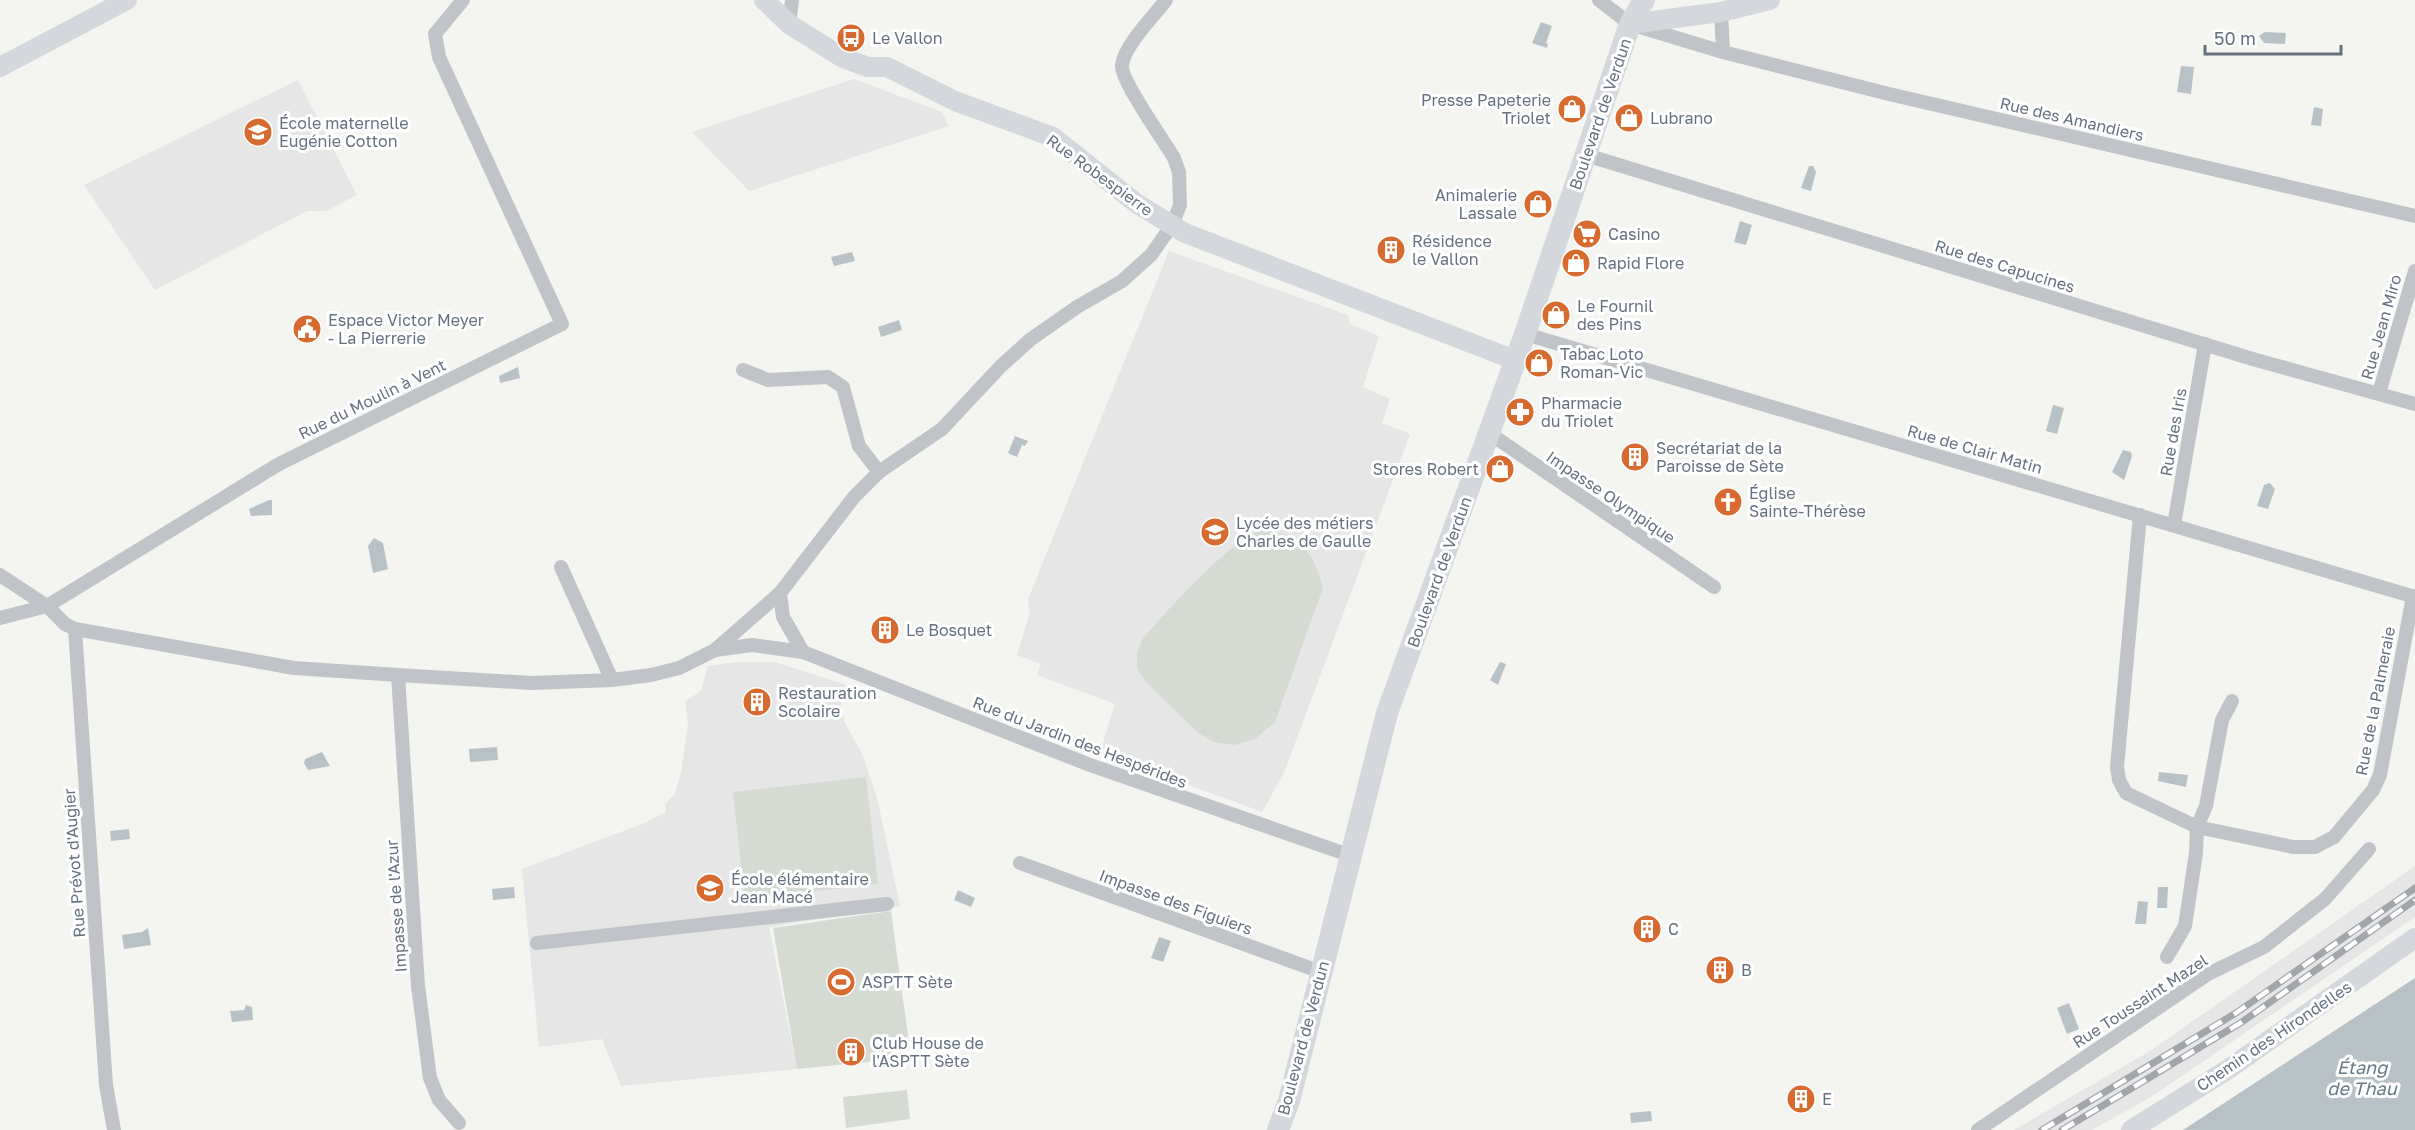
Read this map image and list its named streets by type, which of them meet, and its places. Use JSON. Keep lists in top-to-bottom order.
{
  "streets": {
    "main road": ["Boulevard de Verdun"],
    "street": [
      "Rue des Amandiers",
      "Rue Robespierre",
      "Rue des Capucines",
      "Rue Jean Miro",
      "Rue du Moulin à Vent",
      "Rue des Iris",
      "Rue de Clair Matin",
      "Impasse Olympique",
      "Rue de la Palmeraie",
      "Rue du Jardin des Hespérides",
      "Rue Prévot d'Augier",
      "Impasse des Figuiers",
      "Impasse de l'Azur",
      "Rue Toussaint Mazel",
      "Chemin des Hirondelles"
    ]
  },
  "crossings": [
    ["Boulevard de Verdun", "Rue des Amandiers"],
    ["Boulevard de Verdun", "Rue Robespierre"],
    ["Boulevard de Verdun", "Rue des Capucines"],
    ["Boulevard de Verdun", "Rue de Clair Matin"],
    ["Boulevard de Verdun", "Impasse Olympique"],
    ["Boulevard de Verdun", "Rue du Jardin des Hespérides"],
    ["Boulevard de Verdun", "Impasse des Figuiers"],
    ["Rue des Capucines", "Rue Jean Miro"],
    ["Rue des Capucines", "Rue des Iris"],
    ["Rue des Iris", "Rue de Clair Matin"],
    ["Rue de Clair Matin", "Rue de la Palmeraie"]
  ],
  "water": ["Étang de Thau"],
  "places": {
    "bus stop": ["Le Vallon"],
    "shop": [
      "Presse Papeterie Triolet",
      "Lubrano",
      "Animalerie Lassale",
      "Rapid Flore",
      "Le Fournil des Pins",
      "Tabac Loto Roman-Vic",
      "Stores Robert"
    ],
    "school or university": ["École maternelle Eugénie Cotton", "Lycée des métiers Charles de Gaulle", "École élémentaire Jean Macé"],
    "supermarket": ["Casino"],
    "building": [
      "Résidence le Vallon",
      "Secrétariat de la Paroisse de Sète",
      "Le Bosquet",
      "Restauration Scolaire",
      "C",
      "B",
      "Club House de l'ASPTT Sète",
      "E"
    ],
    "public building": ["Espace Victor Meyer - La Pierrerie"],
    "pharmacy": ["Pharmacie du Triolet"],
    "church": ["Église Sainte-Thérèse"],
    "sports": ["ASPTT Sète"]
  },
  "scale_bar": "50 m"
}
